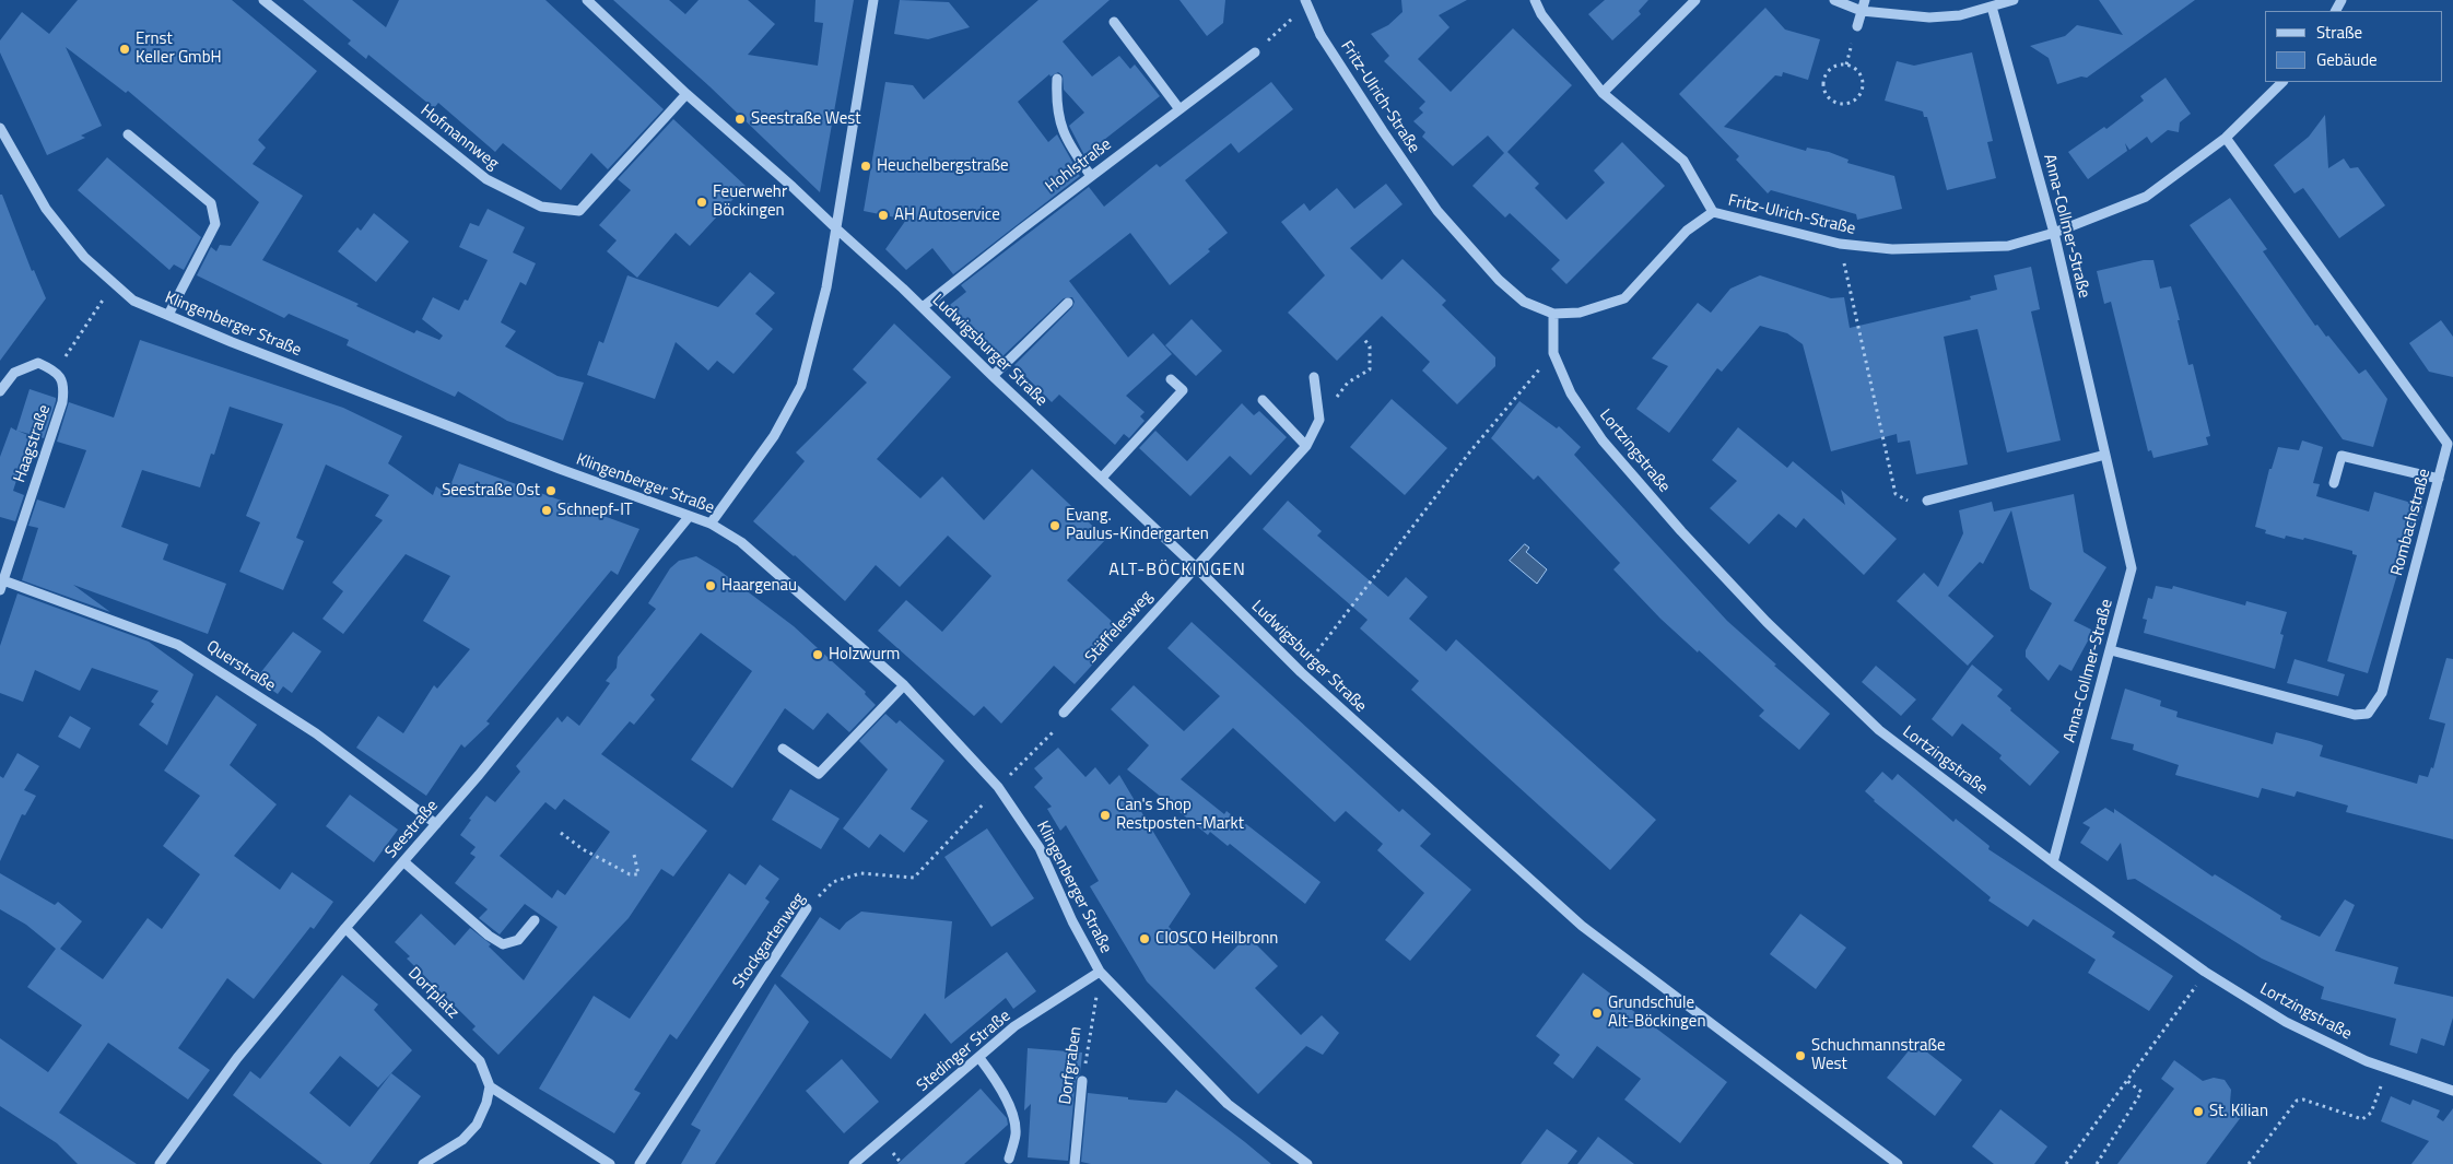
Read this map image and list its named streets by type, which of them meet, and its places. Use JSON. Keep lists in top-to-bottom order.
{
  "streets": {
    "street": [
      "Fritz-Ulrich-Straße",
      "Hofmannweg",
      "Hohlstraße",
      "Anna-Collmer-Straße",
      "Klingenberger Straße",
      "Ludwigsburger Straße",
      "Haagstraße",
      "Lortzingstraße",
      "Rombachstraße",
      "Stäffelesweg",
      "Querstraße",
      "Seestraße",
      "Stockgartenweg",
      "Dorfplatz",
      "Stedinger Straße",
      "Dorfgraben"
    ]
  },
  "crossings": [
    ["Fritz-Ulrich-Straße", "Anna-Collmer-Straße"],
    ["Fritz-Ulrich-Straße", "Lortzingstraße"],
    ["Fritz-Ulrich-Straße", "Rombachstraße"],
    ["Hofmannweg", "Ludwigsburger Straße"],
    ["Hohlstraße", "Ludwigsburger Straße"],
    ["Anna-Collmer-Straße", "Lortzingstraße"],
    ["Anna-Collmer-Straße", "Rombachstraße"],
    ["Klingenberger Straße", "Seestraße"],
    ["Klingenberger Straße", "Stockgartenweg"],
    ["Klingenberger Straße", "Stedinger Straße"],
    ["Klingenberger Straße", "Dorfgraben"],
    ["Ludwigsburger Straße", "Stäffelesweg"],
    ["Haagstraße", "Querstraße"],
    ["Querstraße", "Seestraße"],
    ["Seestraße", "Dorfplatz"],
    ["Stedinger Straße", "Dorfgraben"]
  ],
  "districts": ["ALT-BÖCKINGEN"],
  "places": [
    "Ernst Keller GmbH",
    "Seestraße West",
    "Heuchelbergstraße",
    "Feuerwehr Böckingen",
    "AH Autoservice",
    "Seestraße Ost",
    "Schnepf-IT",
    "Evang. Paulus-Kindergarten",
    "Haargenau",
    "Holzwurm",
    "Can's Shop Restposten-Markt",
    "CIOSCO Heilbronn",
    "Grundschule Alt-Böckingen",
    "Schuchmannstraße West",
    "St. Kilian"
  ],
  "legend": ["Straße", "Gebäude"]
}
